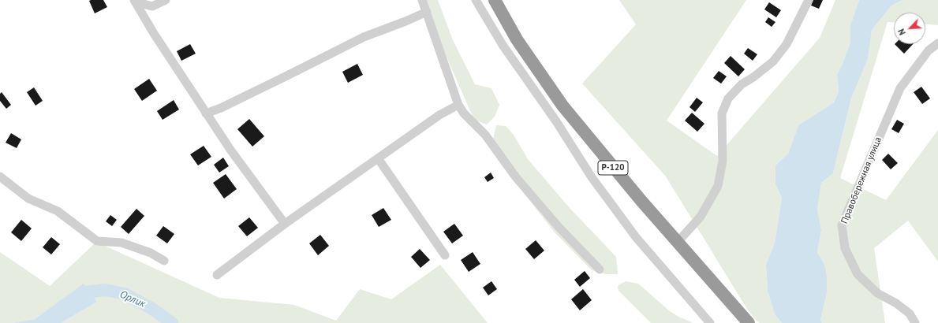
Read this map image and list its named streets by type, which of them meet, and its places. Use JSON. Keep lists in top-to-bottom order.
{
  "streets": {
    "highway": ["Р-120"],
    "street": ["Правобережная улица"]
  },
  "water": ["Орлик"],
  "north": "bottom left"
}
